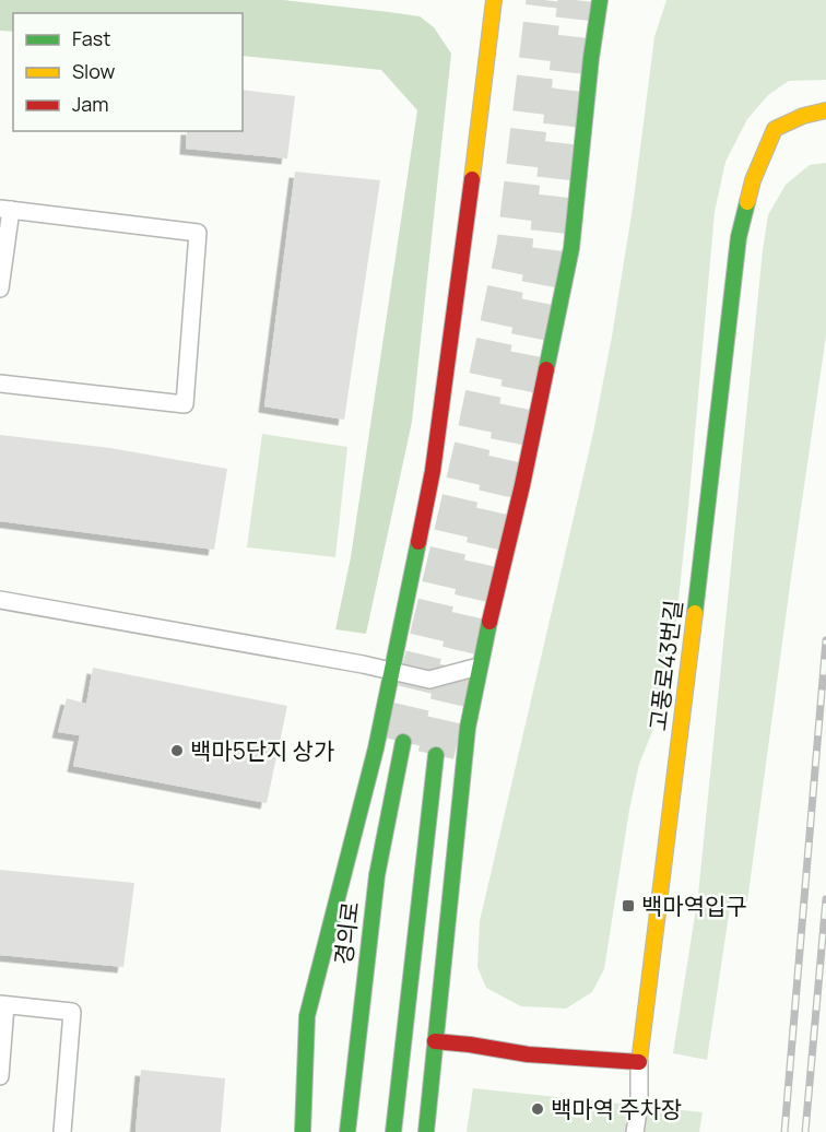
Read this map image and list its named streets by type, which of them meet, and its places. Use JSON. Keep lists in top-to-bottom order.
{
  "streets": {
    "main road": ["고풍로43번길", "경의로"]
  },
  "places": {
    "other": ["백마5단지 상가", "백마역 주차장"],
    "transit": ["백마역입구"]
  },
  "legend": ["Fast", "Slow", "Jam"]
}
